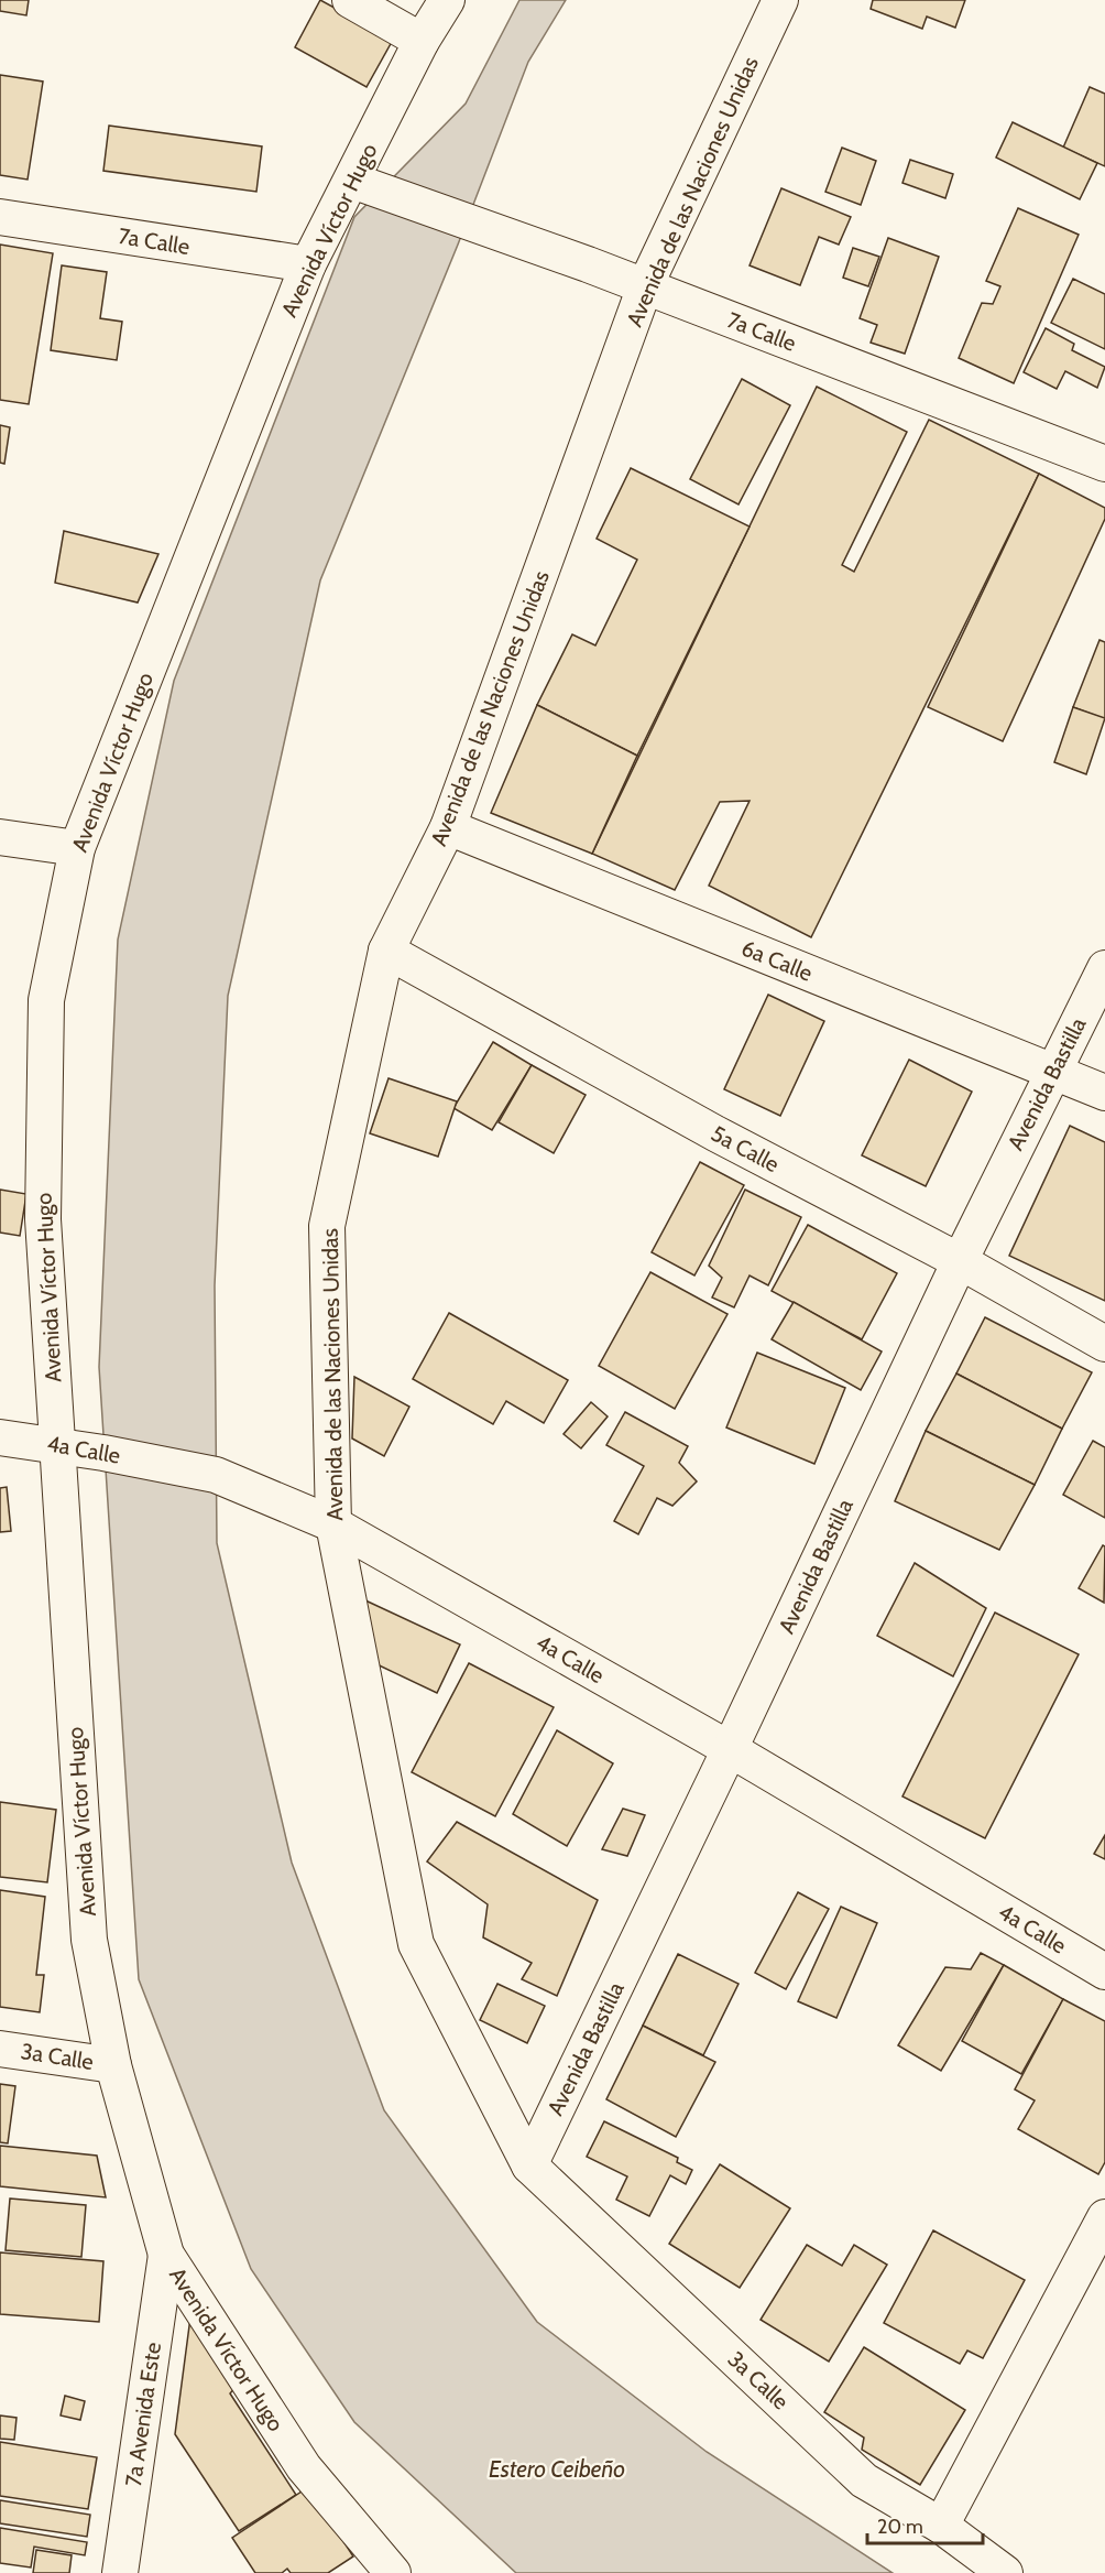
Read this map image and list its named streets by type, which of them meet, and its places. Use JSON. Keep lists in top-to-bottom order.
{
  "streets": {
    "street": [
      "Avenida de las Naciones Unidas",
      "Avenida Víctor Hugo",
      "7a Calle",
      "6a Calle",
      "Avenida Bastilla",
      "5a Calle",
      "4a Calle",
      "3a Calle",
      "7a Avenida Este"
    ]
  },
  "crossings": [
    ["Avenida de las Naciones Unidas", "7a Calle"],
    ["Avenida de las Naciones Unidas", "6a Calle"],
    ["Avenida de las Naciones Unidas", "Avenida Bastilla"],
    ["Avenida de las Naciones Unidas", "5a Calle"],
    ["Avenida de las Naciones Unidas", "4a Calle"],
    ["Avenida de las Naciones Unidas", "3a Calle"],
    ["Avenida Víctor Hugo", "7a Calle"],
    ["Avenida Víctor Hugo", "4a Calle"],
    ["Avenida Víctor Hugo", "3a Calle"],
    ["Avenida Víctor Hugo", "7a Avenida Este"],
    ["6a Calle", "Avenida Bastilla"],
    ["Avenida Bastilla", "5a Calle"],
    ["Avenida Bastilla", "4a Calle"],
    ["Avenida Bastilla", "3a Calle"]
  ],
  "water": ["Estero Ceibeño"],
  "scale_bar": "20 m"
}
